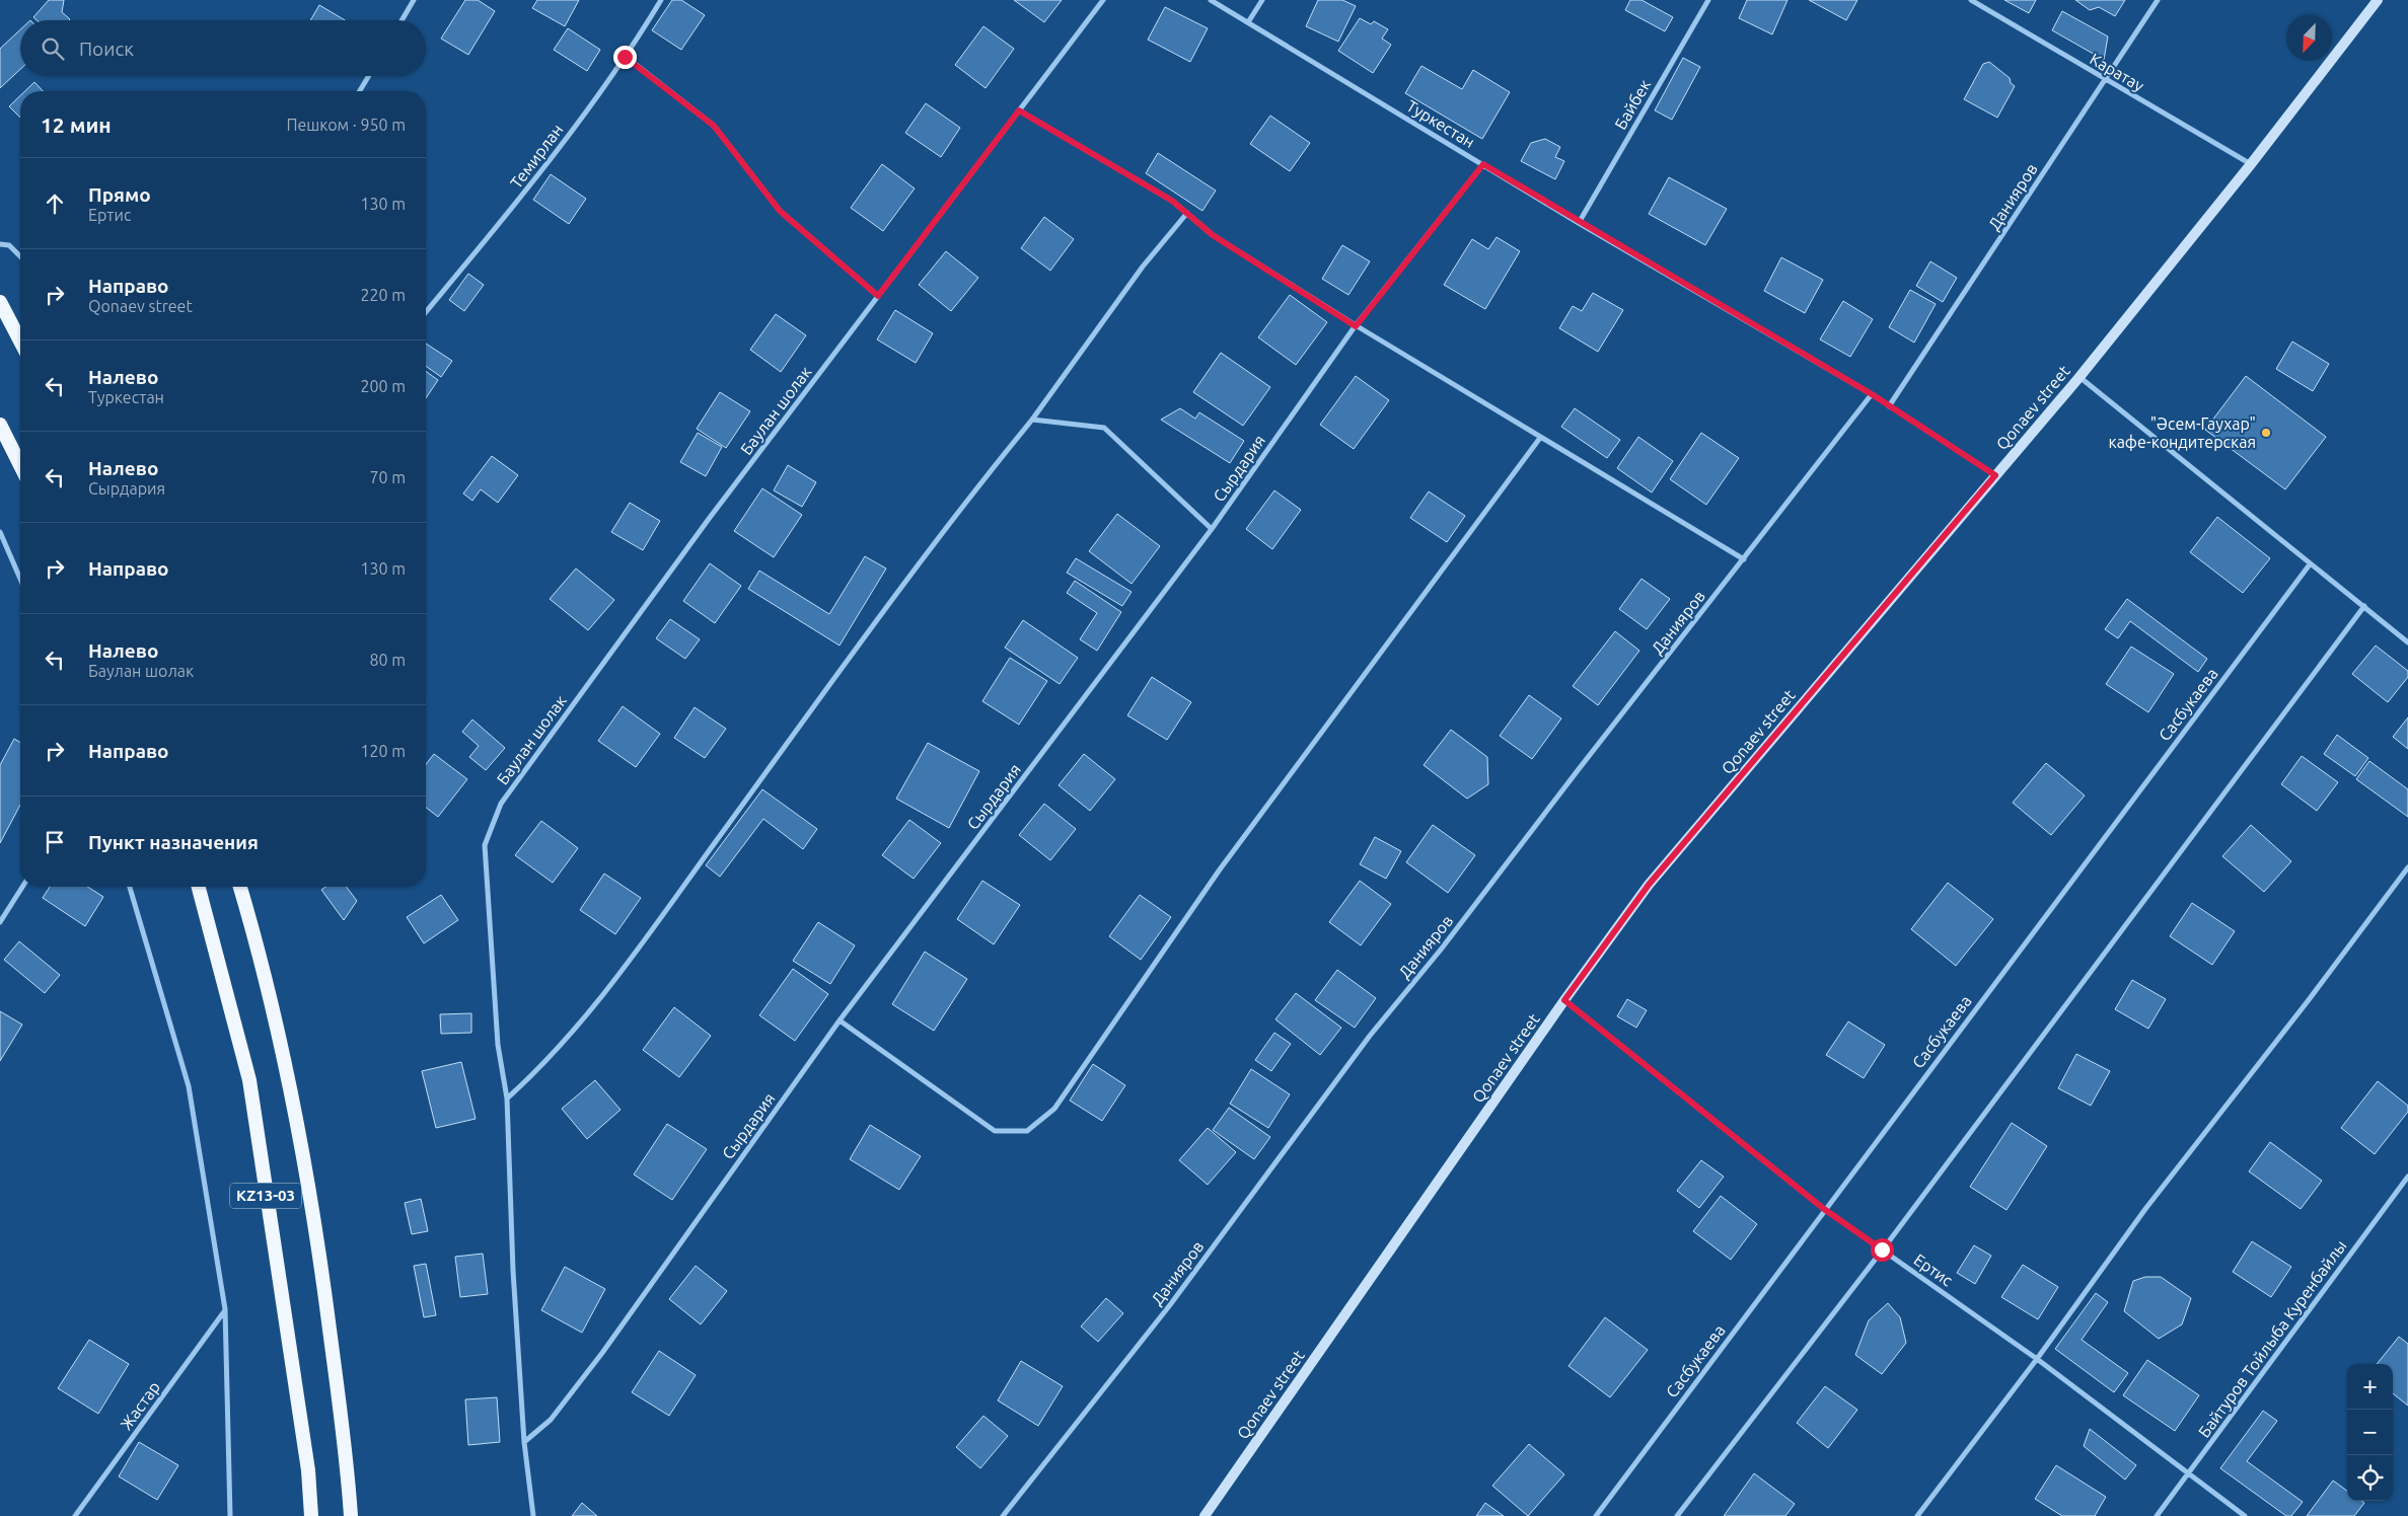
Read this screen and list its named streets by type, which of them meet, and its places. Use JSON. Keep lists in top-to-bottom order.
{
  "streets": {
    "highway": ["KZ13-03"],
    "main road": ["Qonaev street"],
    "street": [
      "Каратау",
      "Байбек",
      "Туркестан",
      "Темирлан",
      "Данияров",
      "Баулан шолак",
      "Сырдария",
      "Сасбукаева",
      "Ертис",
      "Байтуров Тойлыба Куренбайлы",
      "Жастар"
    ]
  },
  "crossings": [
    ["Каратау", "Данияров"],
    ["Каратау", "Qonaev street"],
    ["Байбек", "Туркестан"],
    ["Туркестан", "Данияров"],
    ["Туркестан", "Qonaev street"],
    ["Туркестан", "Сырдария"],
    ["Qonaev street", "Ертис"],
    ["Сасбукаева", "Ертис"],
    ["Ертис", "Байтуров Тойлыба Куренбайлы"]
  ],
  "places": ["\"Әсем-Гаухар\" кафе-кондитерская"],
  "north": "bottom left",
  "page": {
    "search": "Поиск",
    "heading": ["12 мин", "Пешком · 950 m"],
    "list": [
      ["Прямо", "Ертис", "130 m"],
      ["Направо", "Qonaev street", "220 m"],
      ["Налево", "Туркестан", "200 m"],
      ["Налево", "Сырдария", "70 m"],
      ["Направо", "130 m"],
      ["Налево", "Баулан шолак", "80 m"],
      ["Направо", "120 m"],
      "Пункт назначения"
    ],
    "map_buttons": ["+", "−"]
  }
}
